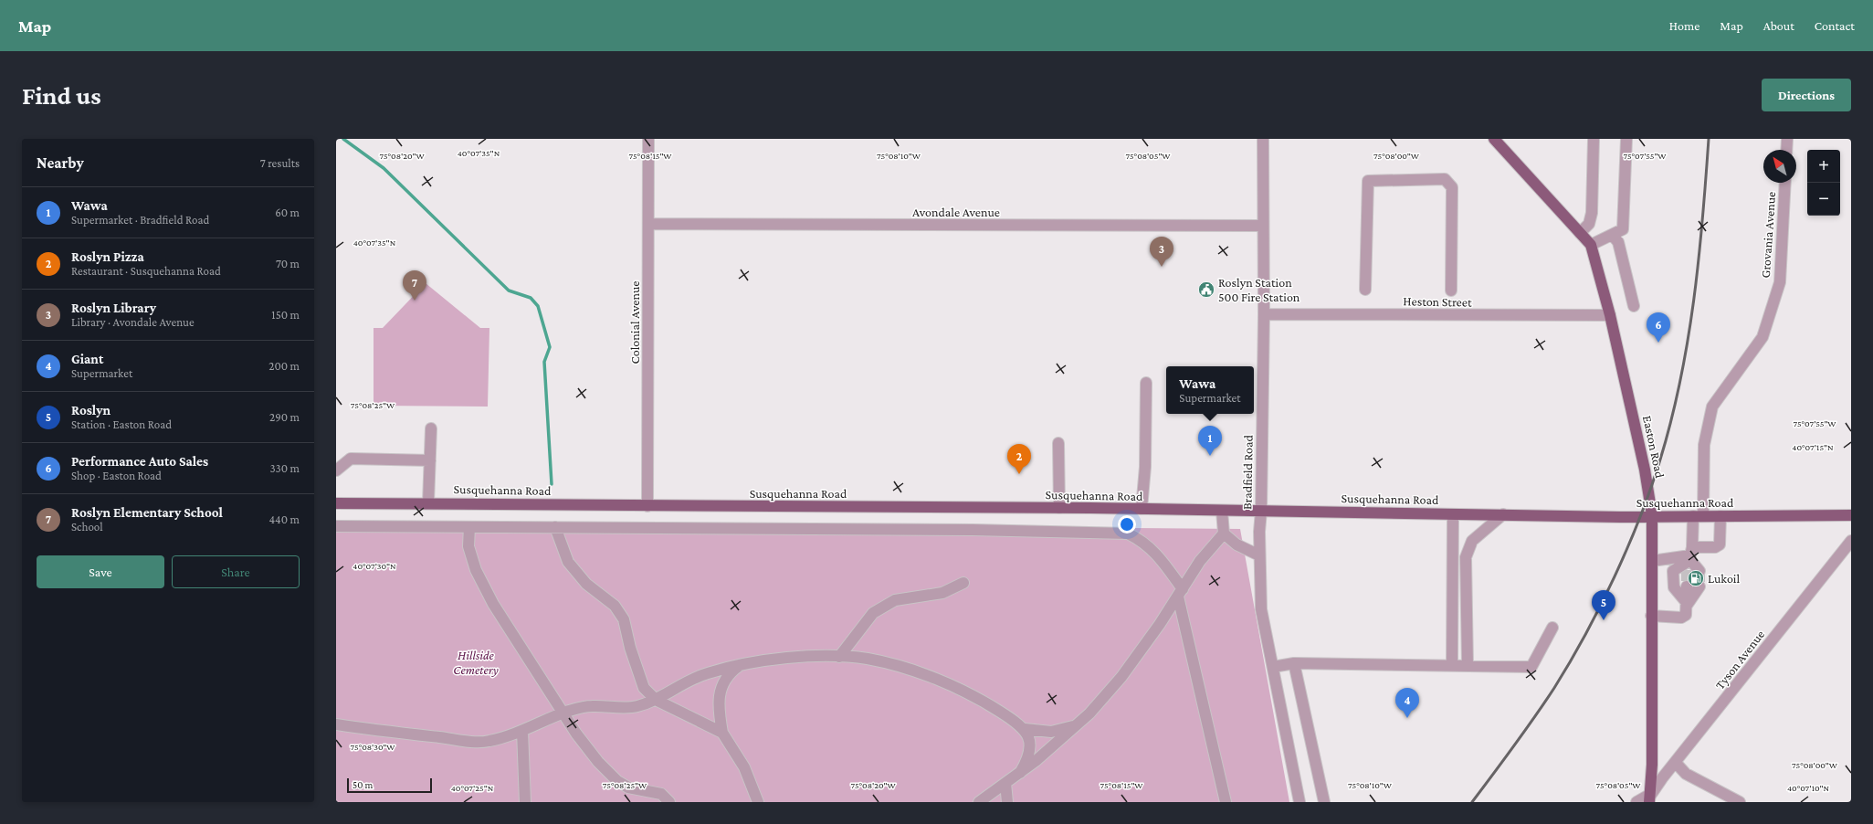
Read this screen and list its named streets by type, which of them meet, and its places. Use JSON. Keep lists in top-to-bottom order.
{
  "streets": {
    "main road": ["Easton Road", "Susquehanna Road"],
    "street": [
      "Avondale Avenue",
      "Grovania Avenue",
      "Heston Street",
      "Colonial Avenue",
      "Bradfield Road",
      "Tyson Avenue"
    ]
  },
  "crossings": [
    ["Avondale Avenue", "Colonial Avenue"],
    ["Avondale Avenue", "Bradfield Road"],
    ["Grovania Avenue", "Susquehanna Road"],
    ["Heston Street", "Easton Road"],
    ["Heston Street", "Bradfield Road"],
    ["Colonial Avenue", "Susquehanna Road"],
    ["Easton Road", "Susquehanna Road"],
    ["Easton Road", "Tyson Avenue"],
    ["Bradfield Road", "Susquehanna Road"]
  ],
  "parks": ["Hillside Cemetery"],
  "places": {
    "public building": ["Roslyn Station 500 Fire Station"],
    "fuel station": ["Lukoil"]
  },
  "scale_bar": "50 m",
  "north": "top left",
  "page": {
    "header": "Map",
    "nav": [
      "Home",
      "Map",
      "About",
      "Contact"
    ],
    "buttons": [
      "Directions",
      ["Save", "Share"]
    ],
    "title": "Find us",
    "heading": ["Nearby", "7 results"],
    "map_buttons": ["+", "−"],
    "list": [
      {
        "mark": "1",
        "name": "Wawa",
        "note": "Supermarket · Bradfield Road",
        "value": "60 m"
      },
      {
        "mark": "2",
        "name": "Roslyn Pizza",
        "note": "Restaurant · Susquehanna Road",
        "value": "70 m"
      },
      {
        "mark": "3",
        "name": "Roslyn Library",
        "note": "Library · Avondale Avenue",
        "value": "150 m"
      },
      {
        "mark": "4",
        "name": "Giant",
        "note": "Supermarket",
        "value": "200 m"
      },
      {
        "mark": "5",
        "name": "Roslyn",
        "note": "Station · Easton Road",
        "value": "290 m"
      },
      {
        "mark": "6",
        "name": "Performance Auto Sales",
        "note": "Shop · Easton Road",
        "value": "330 m"
      },
      {
        "mark": "7",
        "name": "Roslyn Elementary School",
        "note": "School",
        "value": "440 m"
      }
    ],
    "pins": [
      "3",
      "7",
      "6",
      "1",
      "2",
      "5",
      "4"
    ],
    "popup": ["Wawa", "Supermarket"],
    "scale": "50 m"
  },
  "coordinates": [
    "40°07'35\"N",
    "75°08'20\"W",
    "75°08'15\"W",
    "75°08'10\"W",
    "75°08'05\"W",
    "75°08'00\"W",
    "75°07'55\"W",
    "75°08'25\"W",
    "40°07'15\"N",
    "40°07'30\"N",
    "75°08'30\"W",
    "40°07'25\"N",
    "40°07'10\"N"
  ]
}
